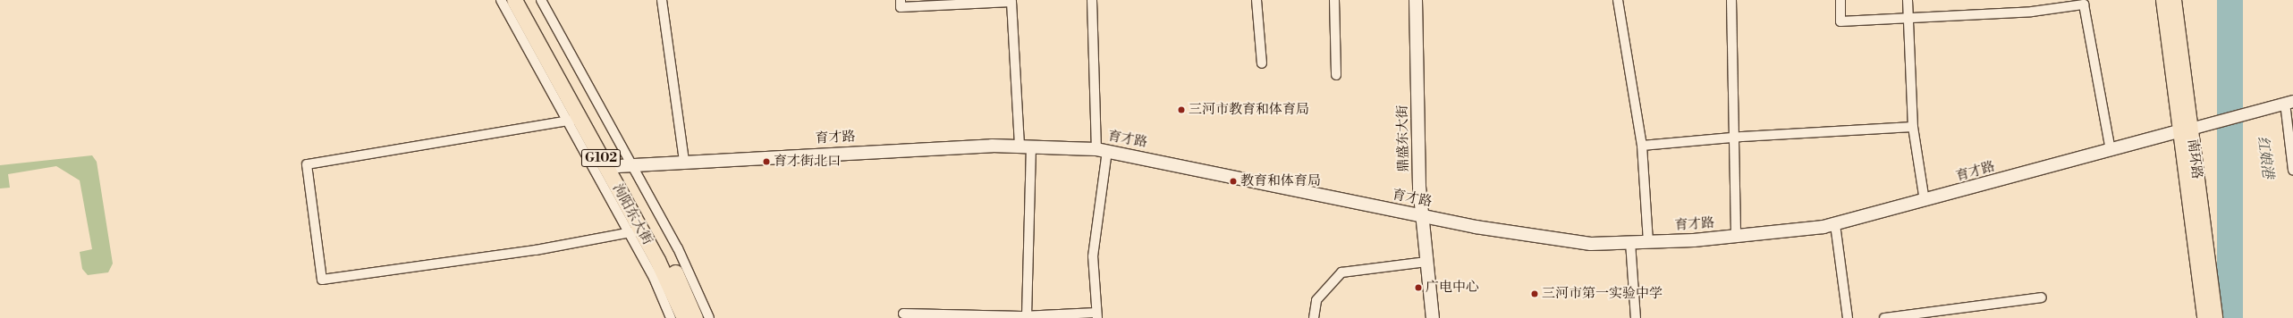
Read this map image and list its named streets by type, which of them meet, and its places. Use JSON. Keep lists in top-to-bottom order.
{
  "streets": {
    "highway": ["G102", "泃阳东大街"],
    "main road": ["育才路", "鼎盛东大街", "南环路"]
  },
  "crossings": [
    ["育才路", "鼎盛东大街"],
    ["育才路", "南环路"],
    ["育才路", "泃阳东大街"]
  ],
  "water": ["红娘港"],
  "places": [
    "三河市教育和体育局",
    "育才街北口",
    "教育和体育局",
    "广电中心",
    "三河市第一实验中学"
  ]
}
